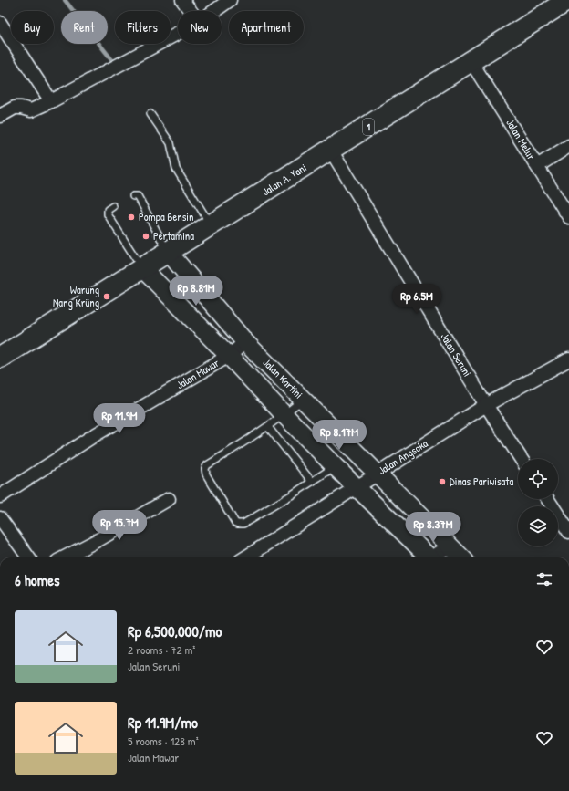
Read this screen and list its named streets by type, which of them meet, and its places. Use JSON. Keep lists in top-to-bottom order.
{
  "streets": {
    "highway": ["1", "Jalan A. Yani"],
    "street": [
      "Jalan Melur",
      "Jalan Seruni",
      "Jalan Mawar",
      "Jalan Kartini",
      "Jalan Angsoka"
    ]
  },
  "crossings": [
    ["Jalan Melur", "Jalan A. Yani"],
    ["Jalan A. Yani", "Jalan Seruni"],
    ["Jalan A. Yani", "Jalan Kartini"],
    ["Jalan Seruni", "Jalan Angsoka"],
    ["Jalan Mawar", "Jalan Kartini"],
    ["Jalan Kartini", "Jalan Angsoka"]
  ],
  "places": [
    "Pompa Bensin",
    "Pertamina",
    "Warung Nang Krüng",
    "Dinas Pariwisata"
  ],
  "page": {
    "chip": [
      "Buy",
      "Rent",
      "Filters",
      "New",
      "Apartment"
    ],
    "price": [
      "Rp 8.81M",
      "Rp 6.5M",
      "Rp 11.9M",
      "Rp 8.17M",
      "Rp 15.7M",
      "Rp 8.37M"
    ],
    "heading": "6 homes",
    "list": [
      {
        "name": "Rp 6,500,000/mo",
        "note": "2 rooms · 72 m² · Jalan Seruni"
      },
      {
        "name": "Rp 11.9M/mo",
        "note": "5 rooms · 128 m² · Jalan Mawar"
      }
    ]
  }
}
